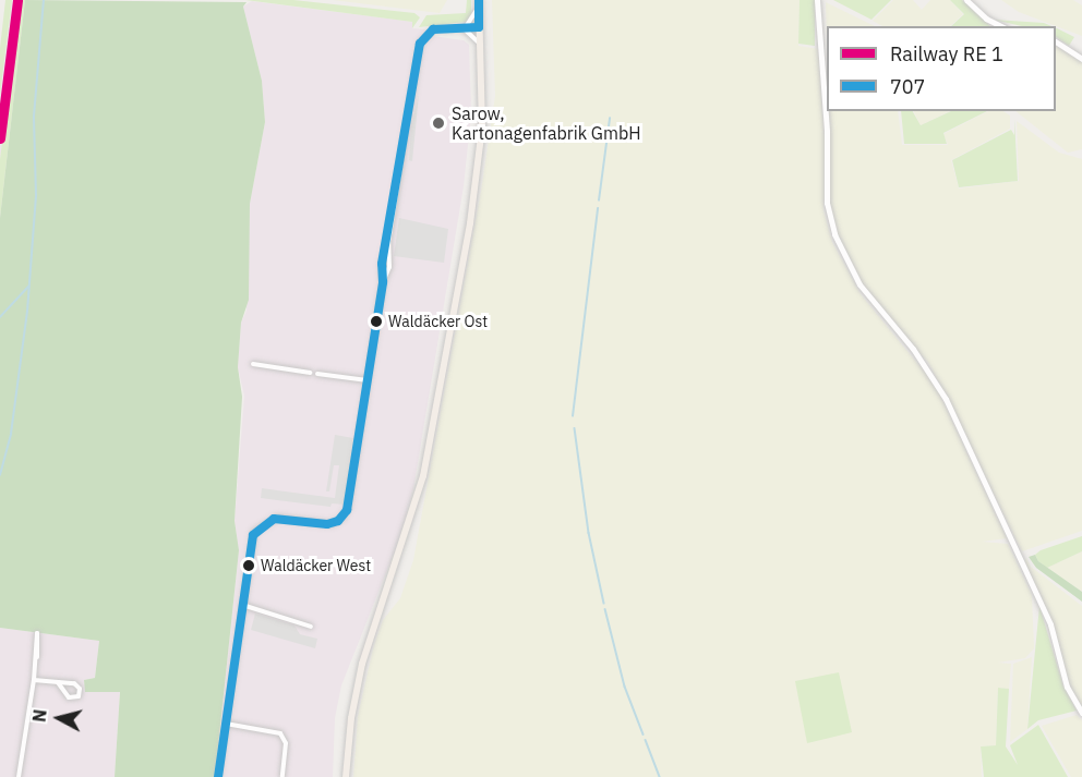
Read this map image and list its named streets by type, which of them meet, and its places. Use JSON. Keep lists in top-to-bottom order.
{
  "places": ["Sarow, Kartonagenfabrik GmbH", "Waldäcker Ost", "Waldäcker West"],
  "lines": ["transit line 707"],
  "legend": ["Railway RE 1", "707"],
  "north": "left"
}
